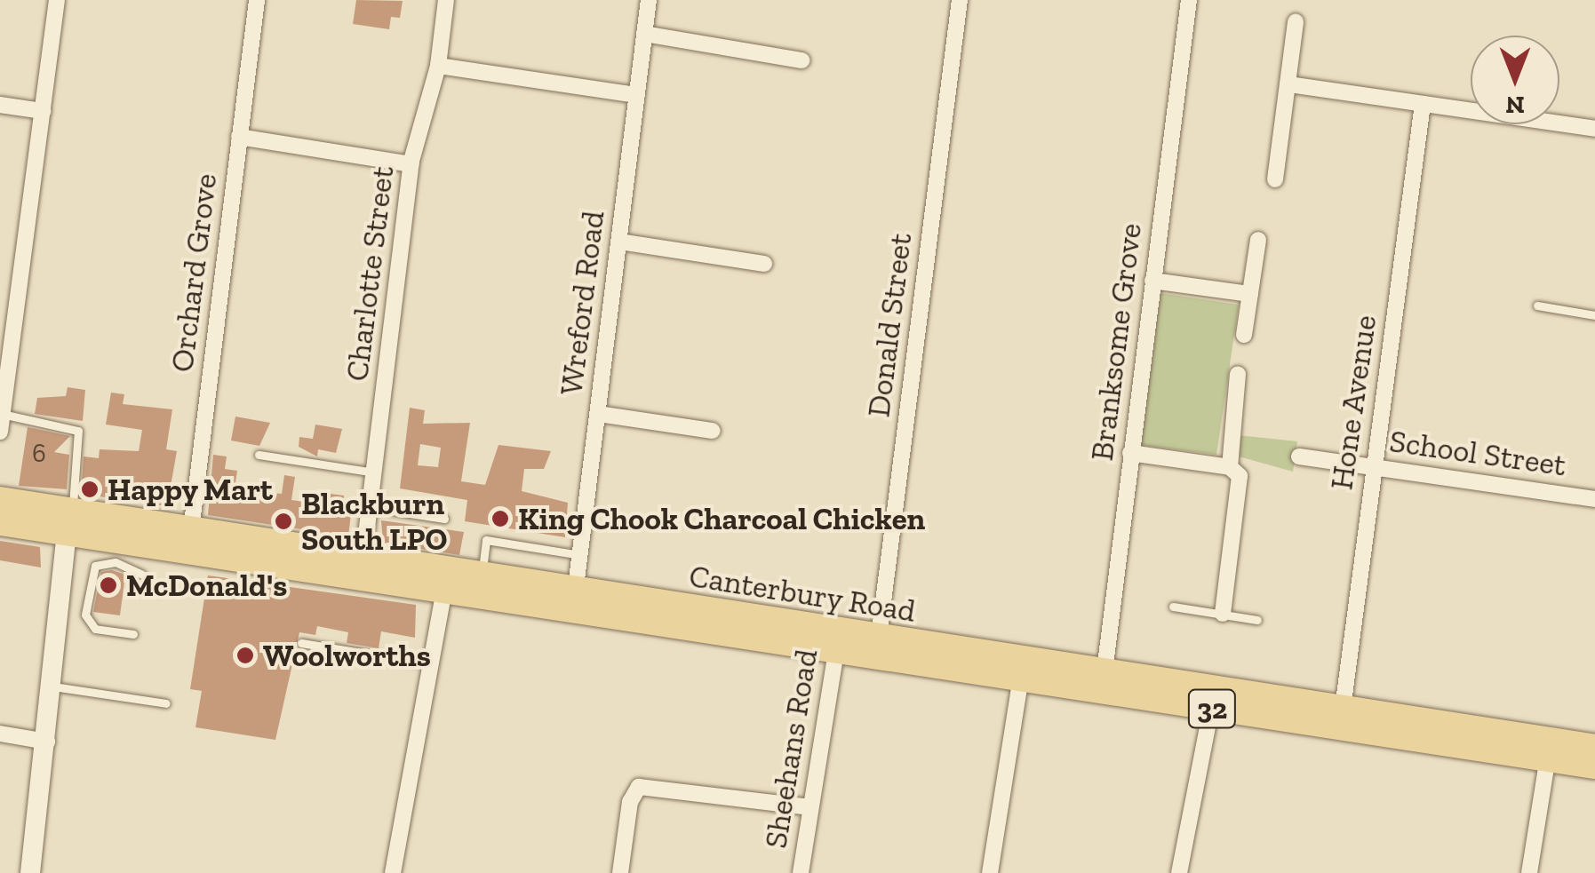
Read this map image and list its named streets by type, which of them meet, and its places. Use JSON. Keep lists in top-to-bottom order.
{
  "streets": {
    "main road": ["Canterbury Road", "32"],
    "street": [
      "Orchard Grove",
      "Charlotte Street",
      "Wreford Road",
      "Donald Street",
      "Branksome Grove",
      "Hone Avenue",
      "School Street",
      "Sheehans Road"
    ]
  },
  "crossings": [
    ["Orchard Grove", "Canterbury Road"],
    ["Charlotte Street", "Canterbury Road"],
    ["Wreford Road", "Canterbury Road"],
    ["Donald Street", "Canterbury Road"],
    ["Branksome Grove", "Canterbury Road"],
    ["Hone Avenue", "School Street"],
    ["Hone Avenue", "Canterbury Road"],
    ["Canterbury Road", "Sheehans Road"]
  ],
  "places": [
    "Happy Mart",
    "King Chook Charcoal Chicken",
    "Blackburn South LPO",
    "McDonald's",
    "Woolworths"
  ],
  "house_numbers": ["6"],
  "north": "bottom"
}
